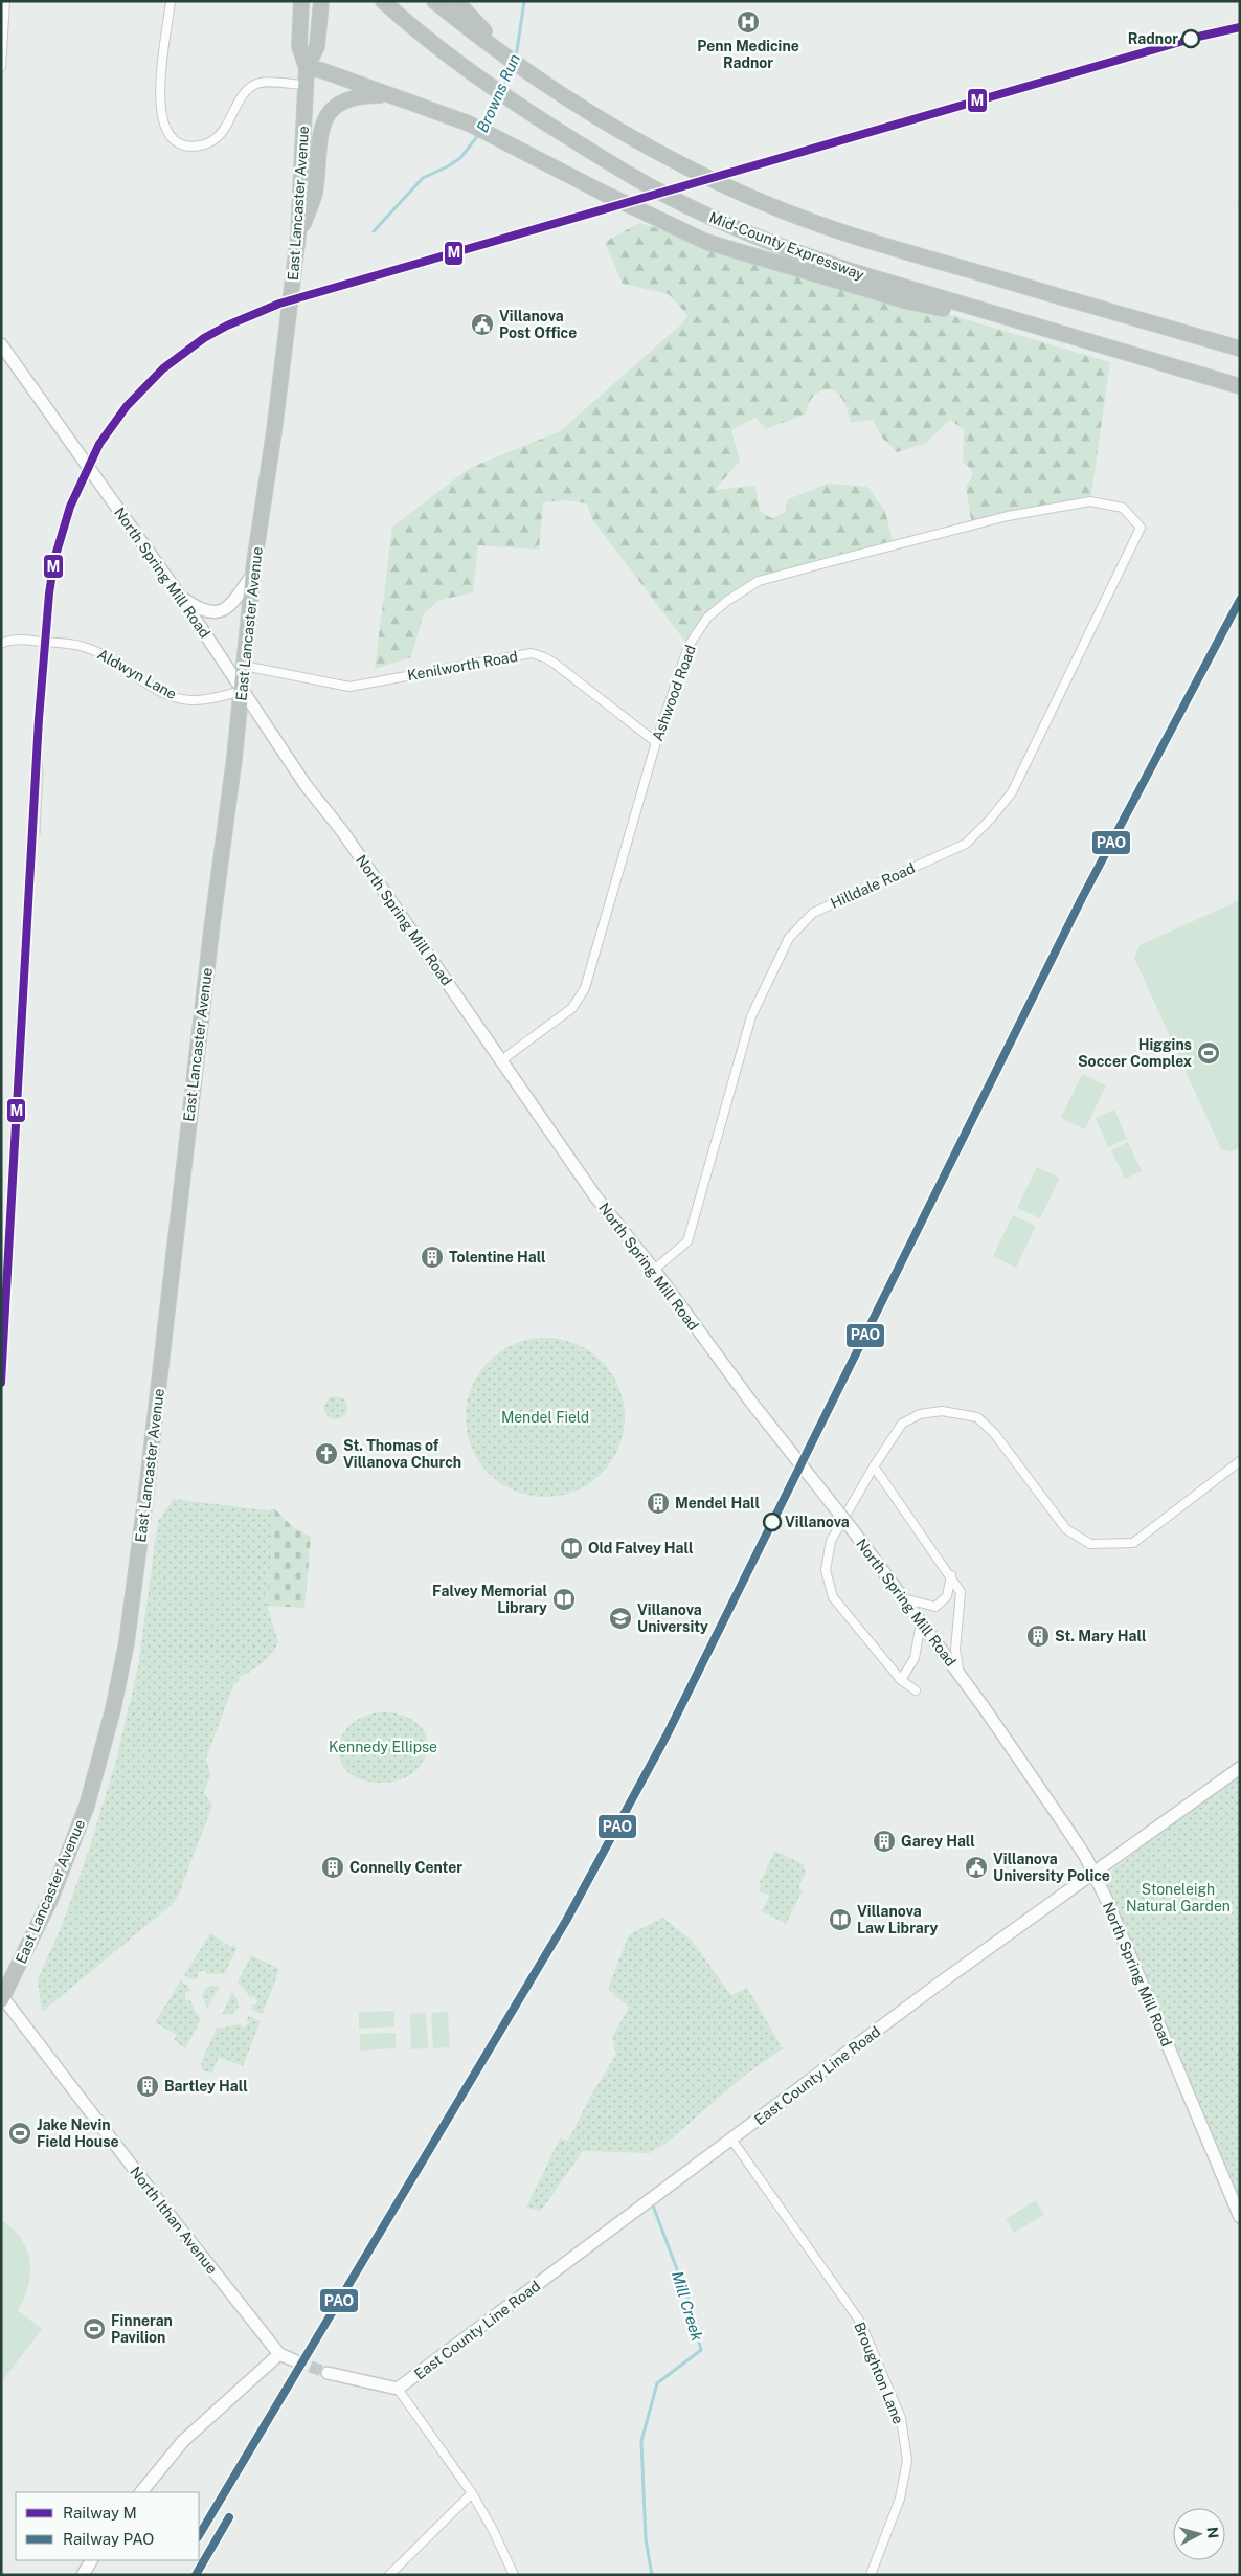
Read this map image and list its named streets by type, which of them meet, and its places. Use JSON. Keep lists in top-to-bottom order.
{
  "streets": {
    "highway": ["East Lancaster Avenue", "Mid-County Expressway"],
    "main road": ["North Spring Mill Road", "East County Line Road", "North Ithan Avenue"],
    "street": [
      "Kenilworth Road",
      "Aldwyn Lane",
      "Ashwood Road",
      "Hilldale Road",
      "Broughton Lane"
    ]
  },
  "crossings": [
    ["East Lancaster Avenue", "North Spring Mill Road"],
    ["East Lancaster Avenue", "Kenilworth Road"],
    ["East Lancaster Avenue", "Aldwyn Lane"],
    ["East Lancaster Avenue", "North Ithan Avenue"],
    ["North Spring Mill Road", "Aldwyn Lane"],
    ["North Spring Mill Road", "Ashwood Road"],
    ["North Spring Mill Road", "Hilldale Road"],
    ["North Spring Mill Road", "East County Line Road"],
    ["Kenilworth Road", "Ashwood Road"],
    ["Ashwood Road", "Hilldale Road"],
    ["East County Line Road", "Broughton Lane"]
  ],
  "water": ["Browns Run", "Mill Creek"],
  "parks": ["Mendel Field", "Kennedy Ellipse", "Stoneleigh Natural Garden"],
  "places": {
    "hospital": ["Penn Medicine Radnor"],
    "other": ["Radnor", "Villanova"],
    "public building": ["Villanova Post Office", "Villanova University Police"],
    "sports": ["Higgins Soccer Complex", "Jake Nevin Field House", "Finneran Pavilion"],
    "building": [
      "Tolentine Hall",
      "Mendel Hall",
      "St. Mary Hall",
      "Garey Hall",
      "Connelly Center",
      "Bartley Hall"
    ],
    "church": ["St. Thomas of Villanova Church"],
    "library": ["Old Falvey Hall", "Falvey Memorial Library", "Villanova Law Library"],
    "school or university": ["Villanova University"]
  },
  "lines": ["rail line M", "rail line PAO"],
  "legend": ["Railway M", "Railway PAO"],
  "north": "right"
}
